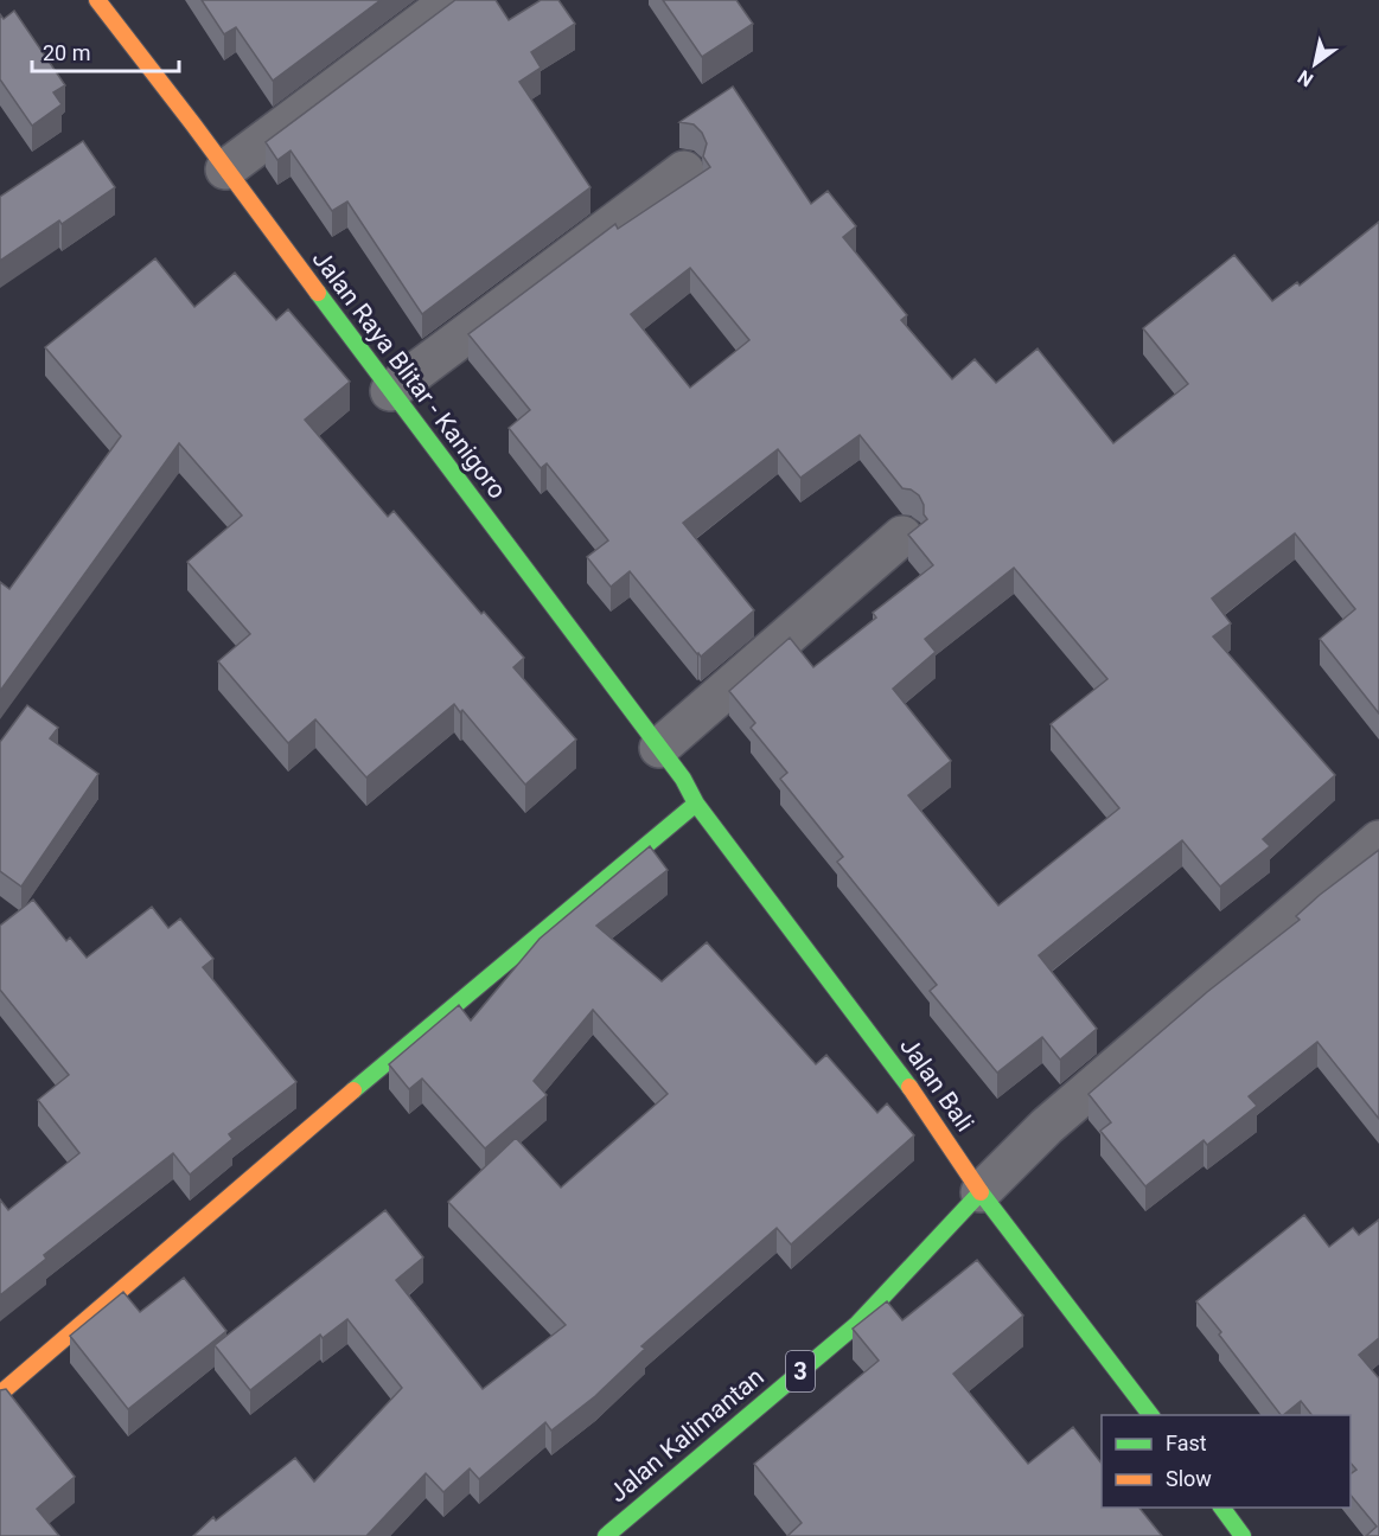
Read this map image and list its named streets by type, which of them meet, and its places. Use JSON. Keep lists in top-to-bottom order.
{
  "streets": {
    "main road": [
      "Jalan Raya Blitar - Kanigoro",
      "Jalan Bali",
      "3",
      "Jalan Kalimantan"
    ]
  },
  "crossings": [
    ["Jalan Raya Blitar - Kanigoro", "Jalan Bali"],
    ["Jalan Bali", "Jalan Kalimantan"]
  ],
  "legend": ["Fast", "Slow"],
  "scale_bar": "20 m",
  "north": "bottom left"
}
